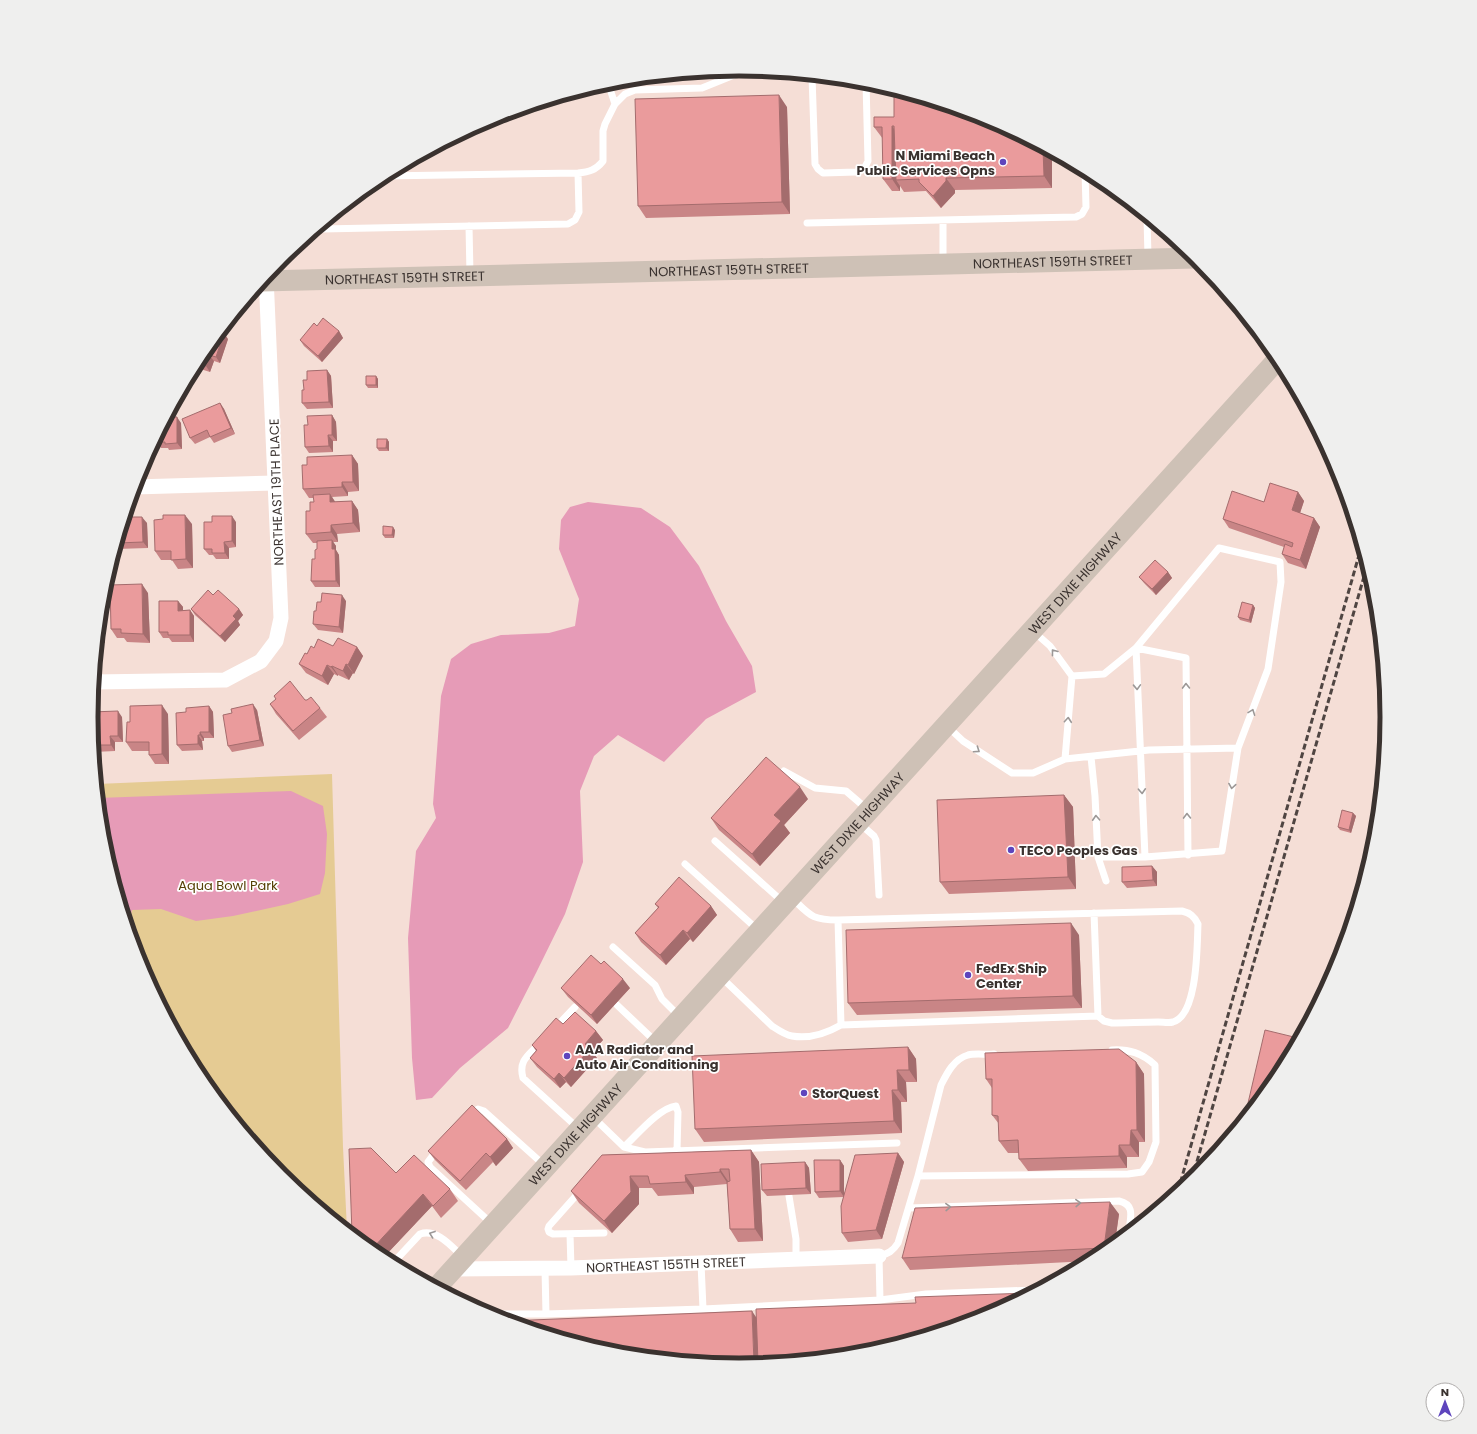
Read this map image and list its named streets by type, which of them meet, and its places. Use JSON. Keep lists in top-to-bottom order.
{
  "streets": {
    "main road": ["NORTHEAST 159TH STREET", "WEST DIXIE HIGHWAY"],
    "street": ["NORTHEAST 19TH PLACE", "NORTHEAST 155TH STREET"]
  },
  "crossings": [
    ["WEST DIXIE HIGHWAY", "NORTHEAST 155TH STREET"]
  ],
  "parks": ["Aqua Bowl Park"],
  "places": [
    "N Miami Beach Public Services Opns",
    "TECO Peoples Gas",
    "FedEx Ship Center",
    "AAA Radiator and Auto Air Conditioning",
    "StorQuest"
  ],
  "north": "top"
}
